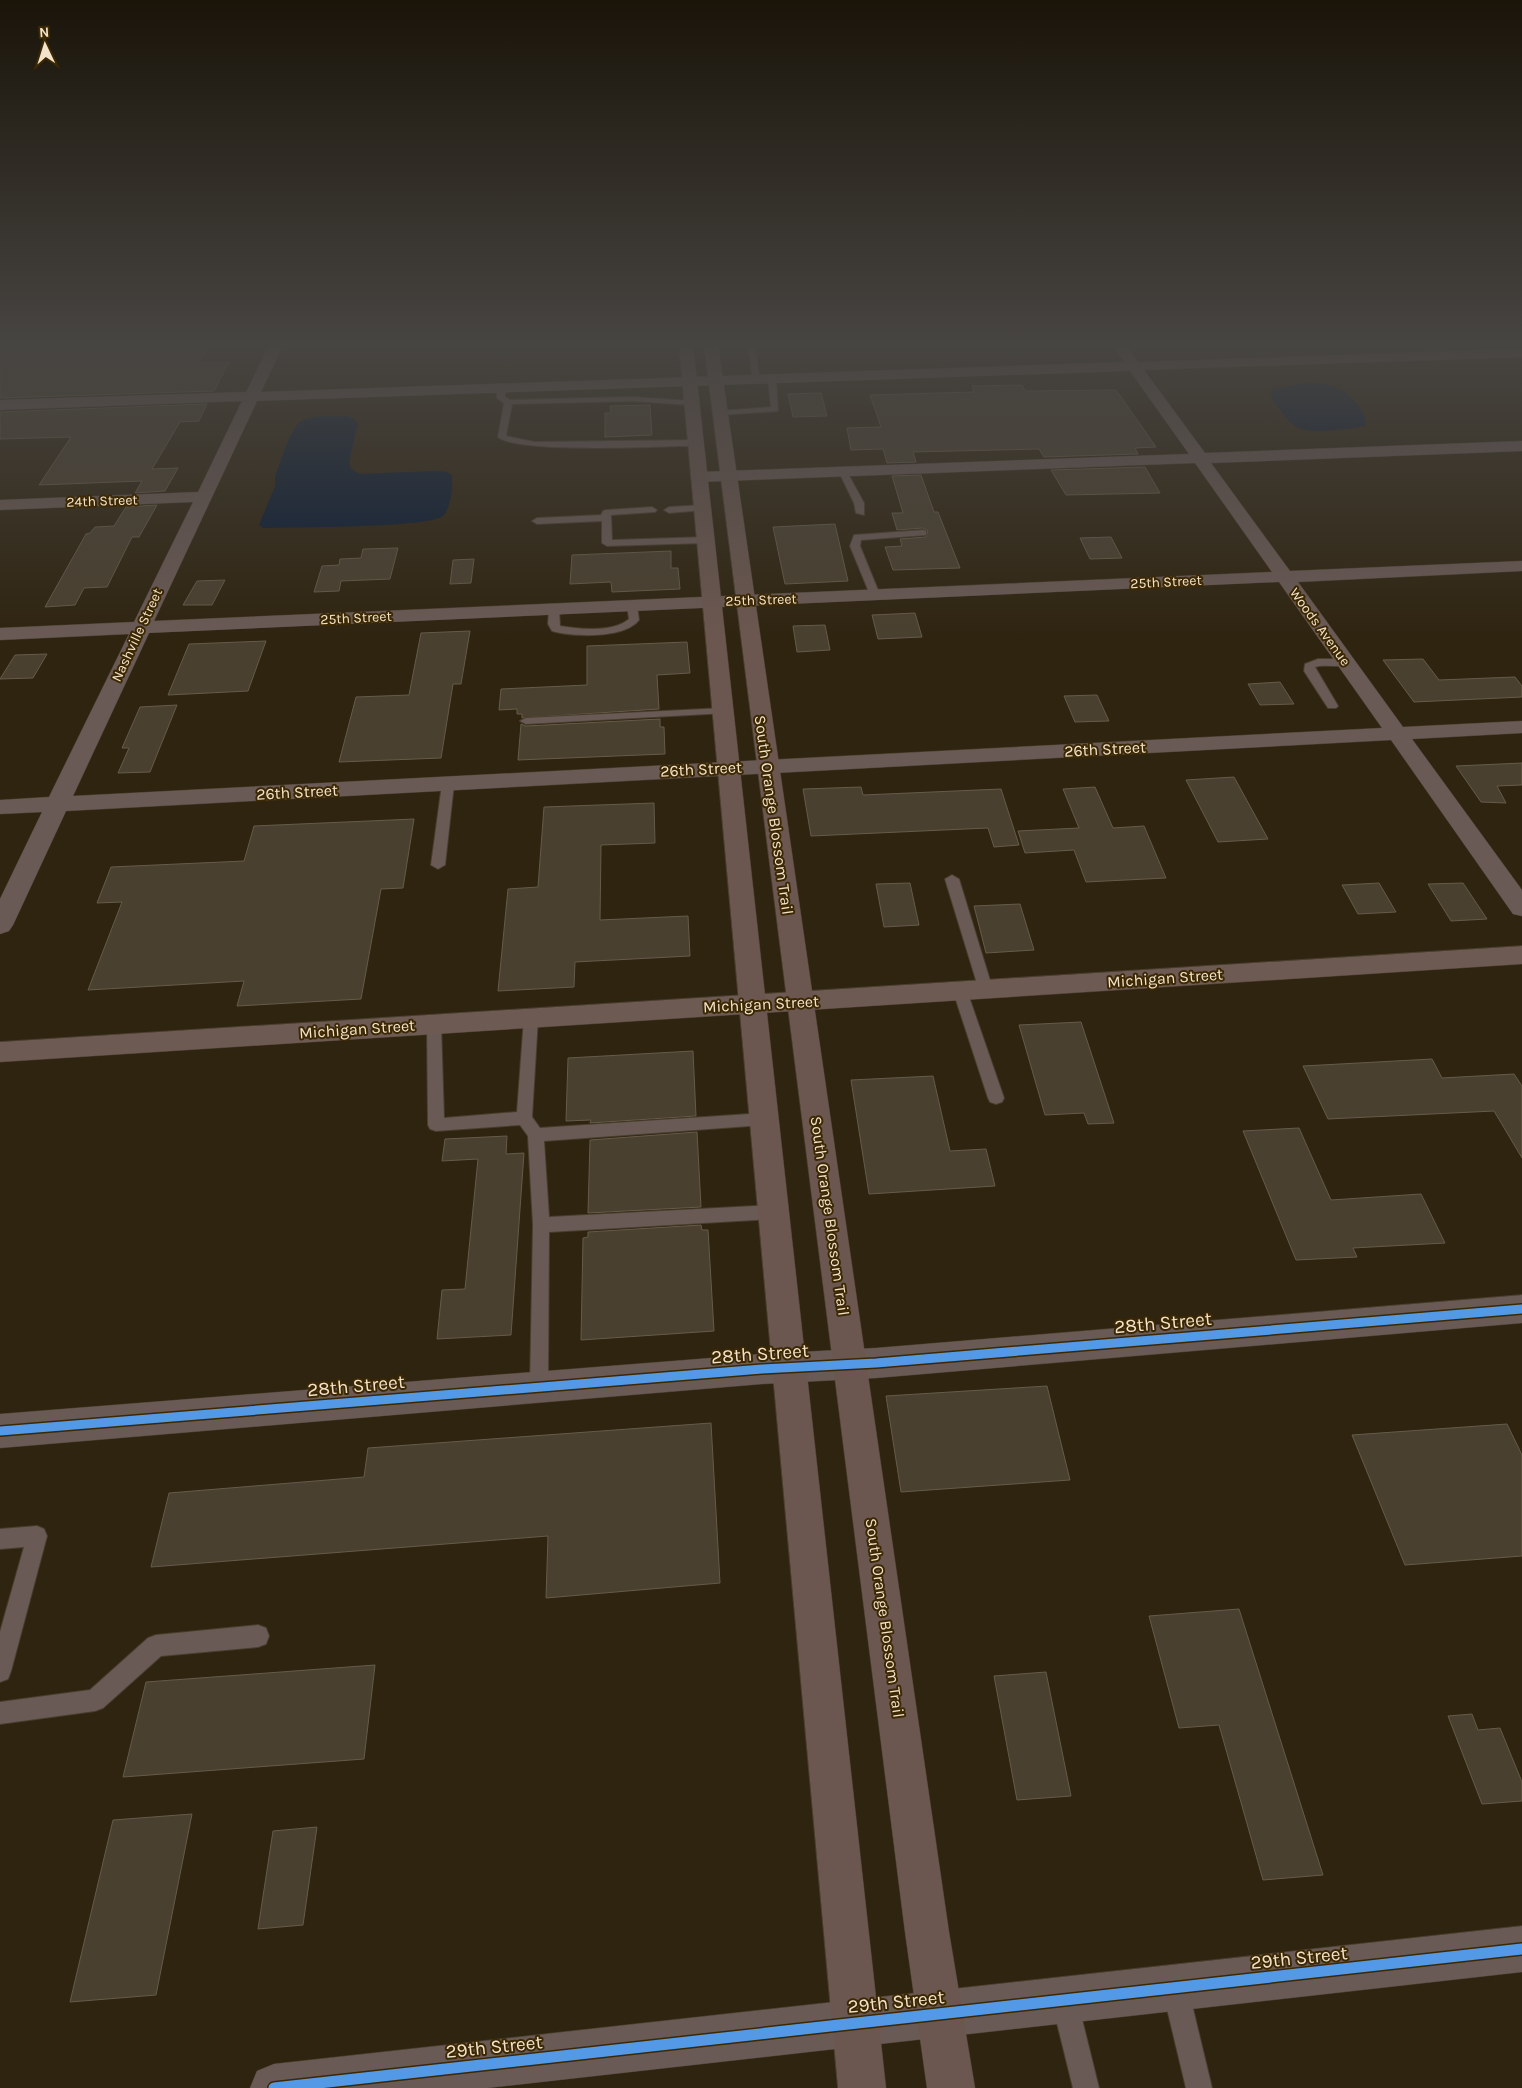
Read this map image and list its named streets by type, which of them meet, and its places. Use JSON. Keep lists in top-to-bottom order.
{
  "streets": {
    "main road": ["South Orange Blossom Trail", "Michigan Street"],
    "street": [
      "24th Street",
      "25th Street",
      "Woods Avenue",
      "Nashville Street",
      "26th Street",
      "28th Street",
      "29th Street"
    ]
  },
  "crossings": [
    ["24th Street", "Nashville Street"],
    ["25th Street", "Woods Avenue"],
    ["25th Street", "Nashville Street"],
    ["25th Street", "South Orange Blossom Trail"],
    ["Woods Avenue", "26th Street"],
    ["Nashville Street", "26th Street"],
    ["26th Street", "South Orange Blossom Trail"],
    ["South Orange Blossom Trail", "Michigan Street"],
    ["South Orange Blossom Trail", "28th Street"],
    ["South Orange Blossom Trail", "29th Street"]
  ],
  "north": "top"
}
